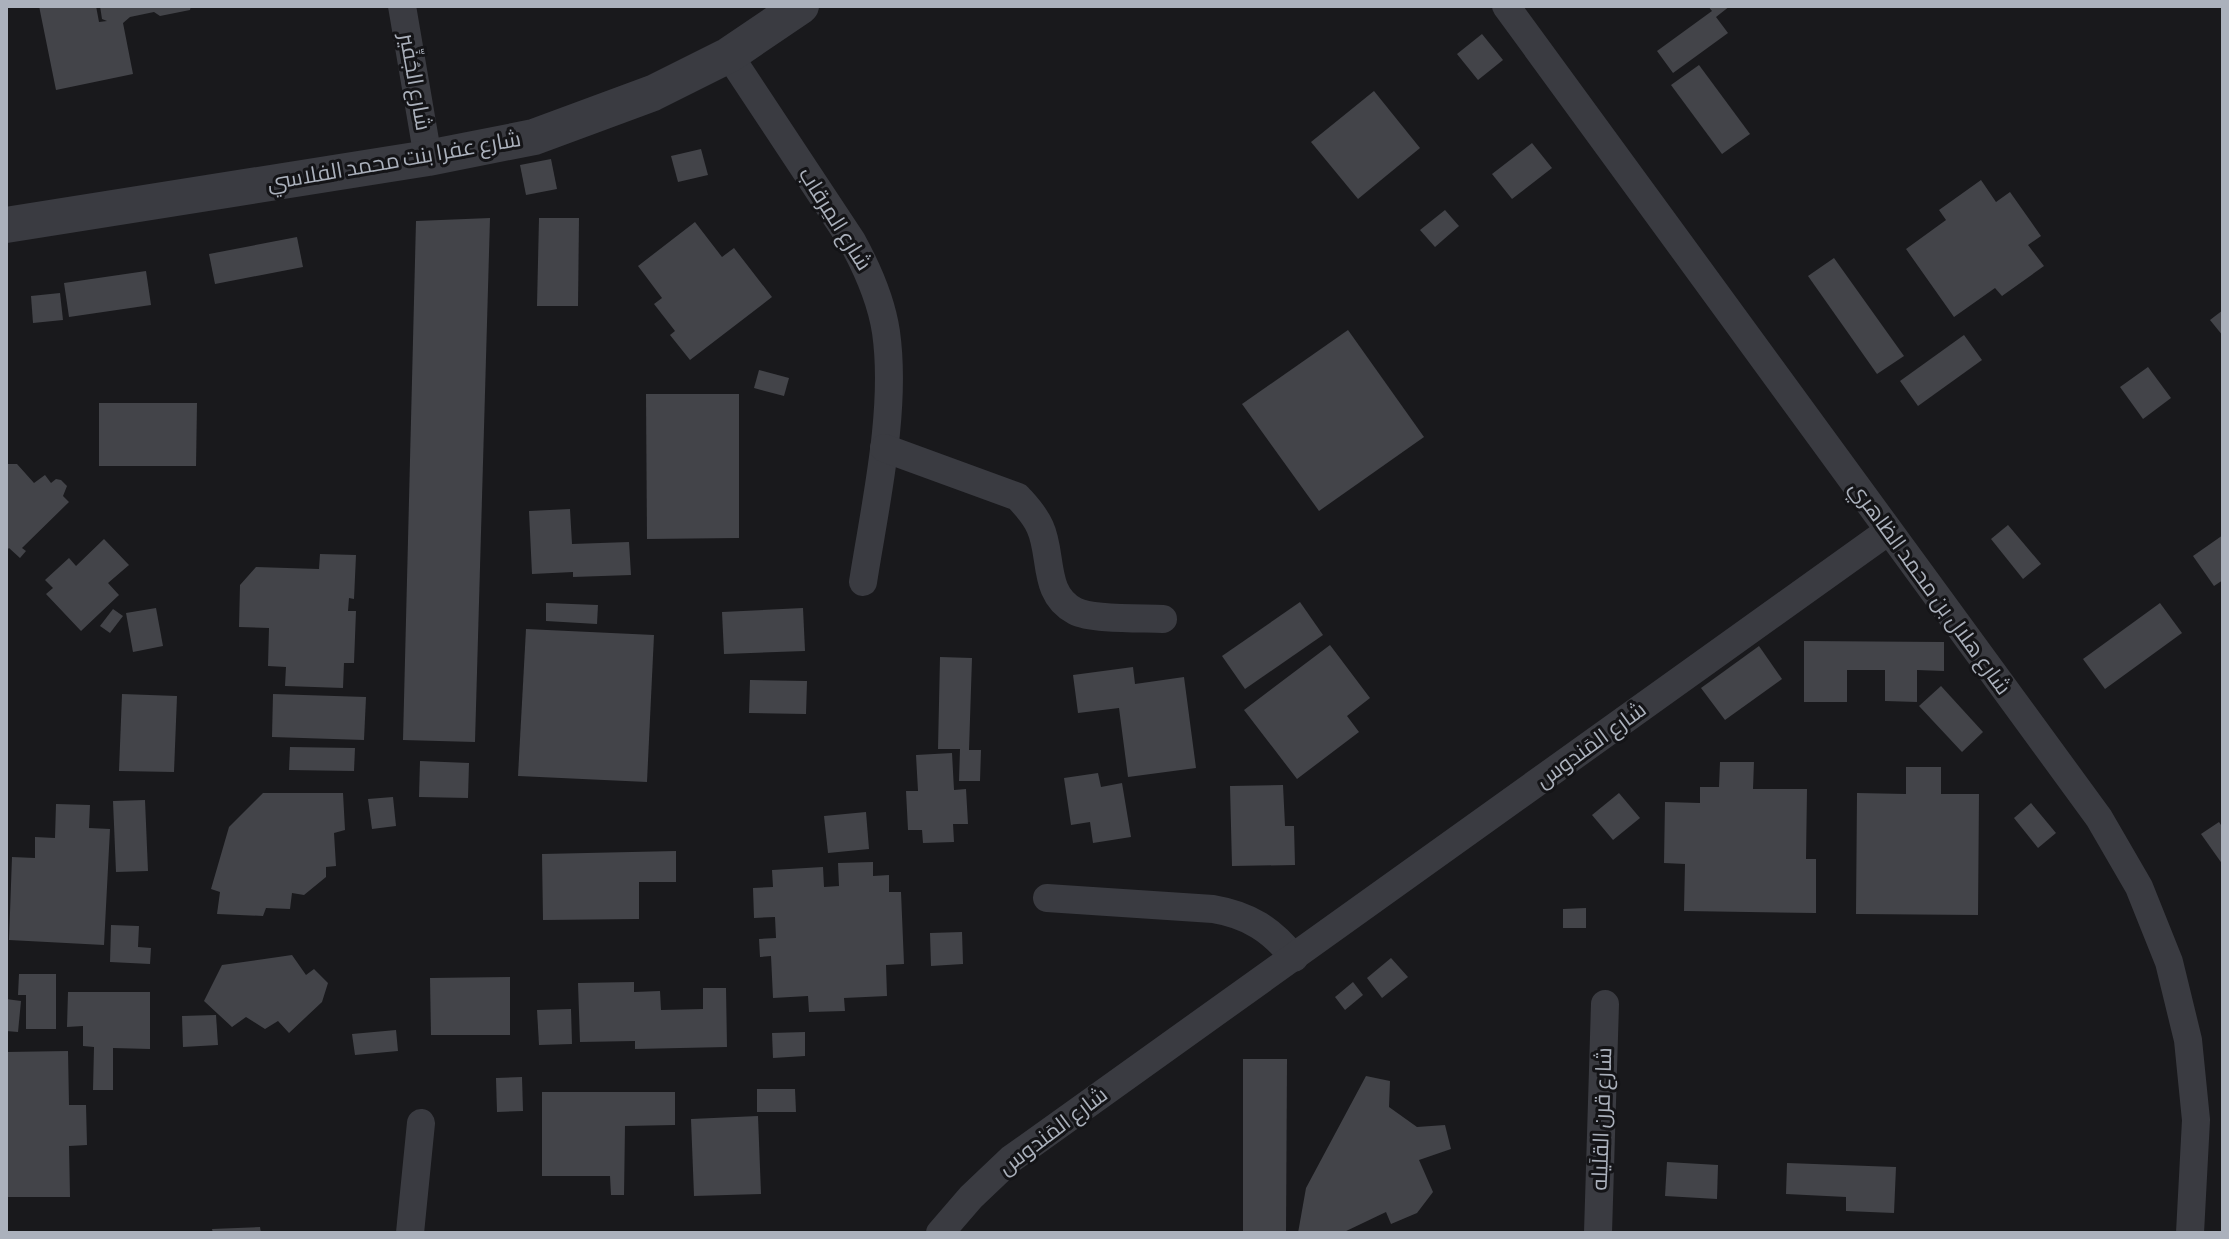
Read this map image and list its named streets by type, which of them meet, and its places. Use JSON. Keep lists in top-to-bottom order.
{
  "streets": {
    "street": [
      "شارع الجُفِّير",
      "شارع عفرا بنت محمد الفلاسي",
      "شارع المِرقاب",
      "شارع هلال بن محمد الظاهري",
      "شارع المَندوس",
      "شارع قرن القلَيله"
    ]
  },
  "crossings": [
    ["شارع الجُفِّير", "شارع عفرا بنت محمد الفلاسي"],
    ["شارع عفرا بنت محمد الفلاسي", "شارع المِرقاب"],
    ["شارع هلال بن محمد الظاهري", "شارع المَندوس"]
  ]
}
